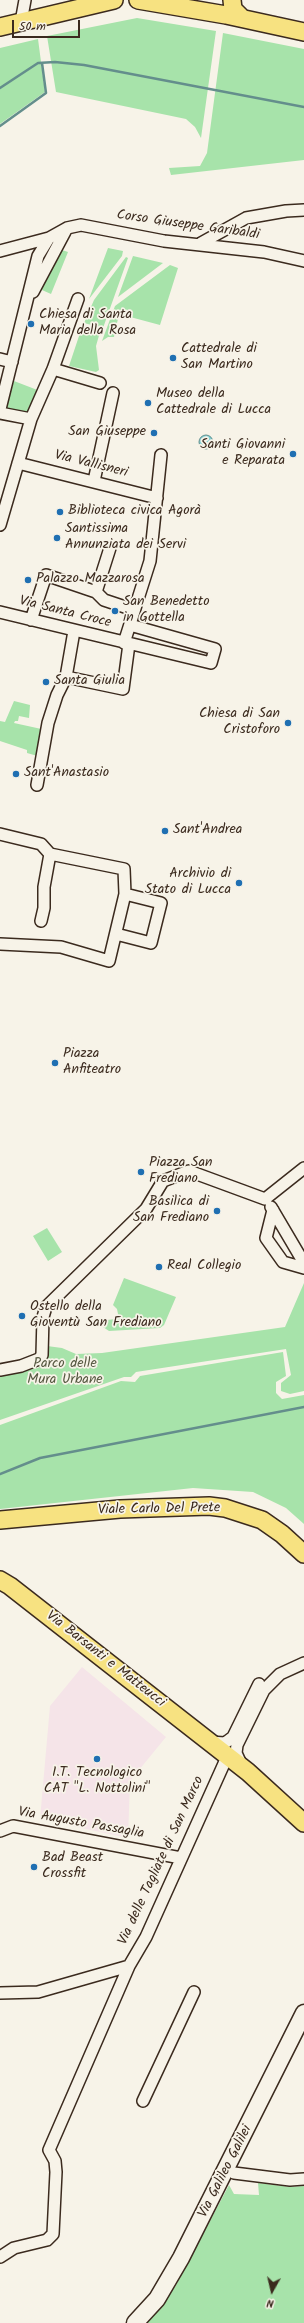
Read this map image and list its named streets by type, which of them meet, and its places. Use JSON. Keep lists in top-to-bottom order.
{
  "streets": {
    "main road": ["Viale Carlo Del Prete", "Via Barsanti e Matteucci", "Via Galileo Galilei"],
    "street": [
      "Corso Giuseppe Garibaldi",
      "Via Vallisneri",
      "Via Santa Croce",
      "Via Augusto Passaglia",
      "Via delle Tagliate di San Marco"
    ]
  },
  "crossings": [
    ["Via Barsanti e Matteucci", "Via delle Tagliate di San Marco"],
    ["Via Augusto Passaglia", "Via delle Tagliate di San Marco"]
  ],
  "parks": ["Parco delle Mura Urbane"],
  "places": [
    "Chiesa di Santa Maria della Rosa",
    "Cattedrale di San Martino",
    "Museo della Cattedrale di Lucca",
    "San Giuseppe",
    "Santi Giovanni e Reparata",
    "Biblioteca civica Agorà",
    "Santissima Annunziata dei Servi",
    "Palazzo Mazzarosa",
    "San Benedetto in Gottella",
    "Santa Giulia",
    "Chiesa di San Cristoforo",
    "Sant'Anastasio",
    "Sant'Andrea",
    "Archivio di Stato di Lucca",
    "Piazza Anfiteatro",
    "Piazza San Frediano",
    "Basilica di San Frediano",
    "Real Collegio",
    "Ostello della Gioventù San Frediano",
    "I.T. Tecnologico CAT \"L. Nottolini\"",
    "Bad Beast Crossfit"
  ],
  "scale_bar": "50 m",
  "north": "bottom"
}
